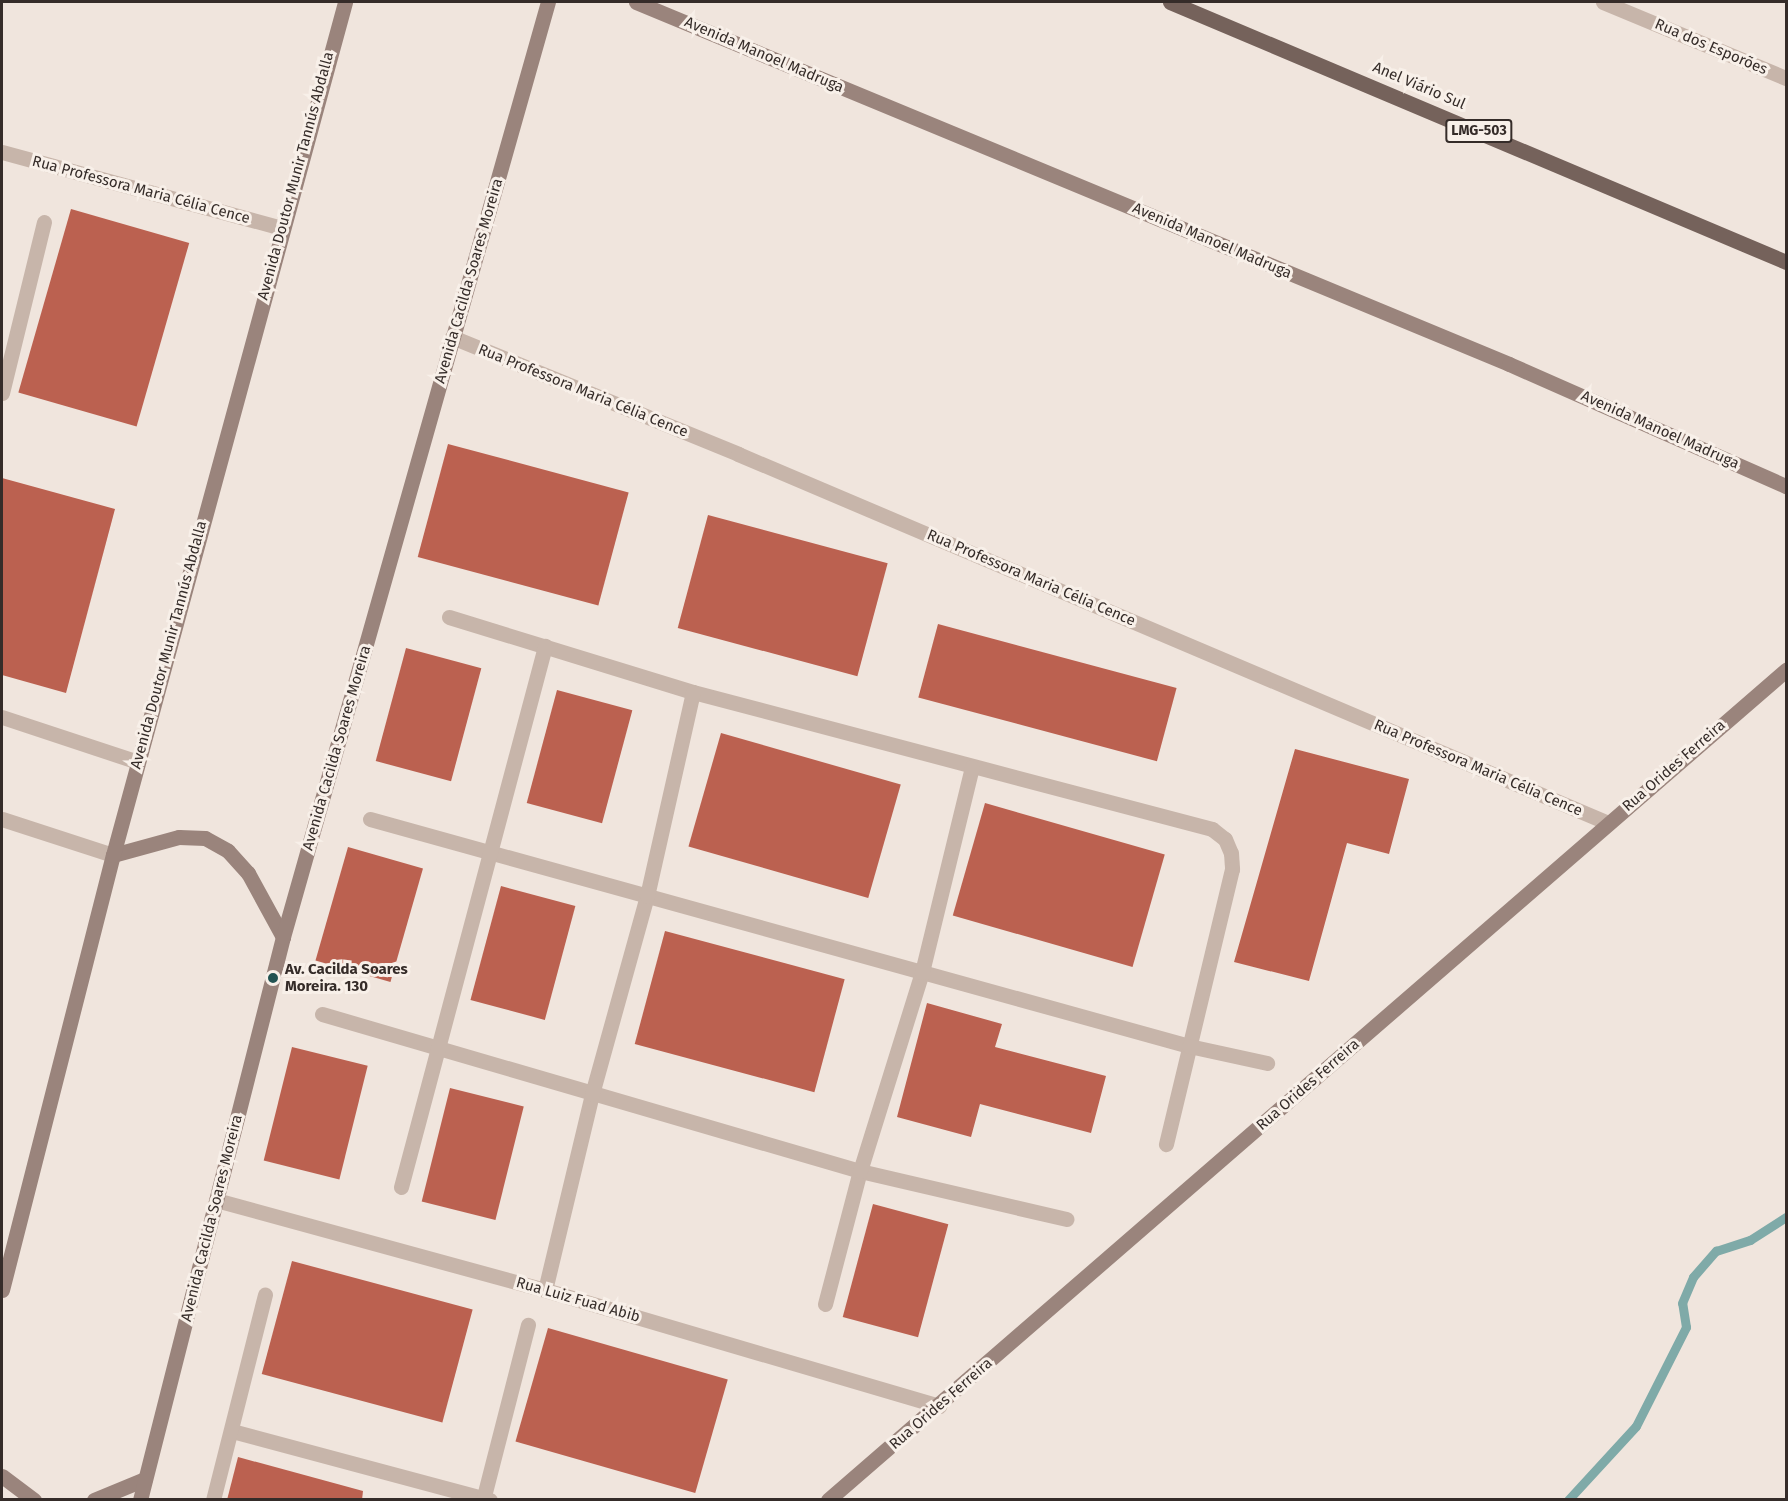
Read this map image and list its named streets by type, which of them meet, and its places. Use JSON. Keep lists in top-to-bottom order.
{
  "streets": {
    "main road": ["Anel Viário Sul", "LMG-503"],
    "street": [
      "Rua dos Esporões",
      "Avenida Manoel Madruga",
      "Avenida Doutor Munir Tannús Abdalla",
      "Rua Professora Maria Célia Cence",
      "Avenida Cacilda Soares Moreira",
      "Rua Orides Ferreira",
      "Rua Luiz Fuad Abib"
    ]
  },
  "crossings": [
    ["Avenida Doutor Munir Tannús Abdalla", "Rua Professora Maria Célia Cence"],
    ["Rua Professora Maria Célia Cence", "Avenida Cacilda Soares Moreira"],
    ["Rua Professora Maria Célia Cence", "Rua Orides Ferreira"],
    ["Avenida Cacilda Soares Moreira", "Rua Luiz Fuad Abib"],
    ["Rua Orides Ferreira", "Rua Luiz Fuad Abib"]
  ],
  "places": ["Av. Cacilda Soares Moreira. 130"]
}
